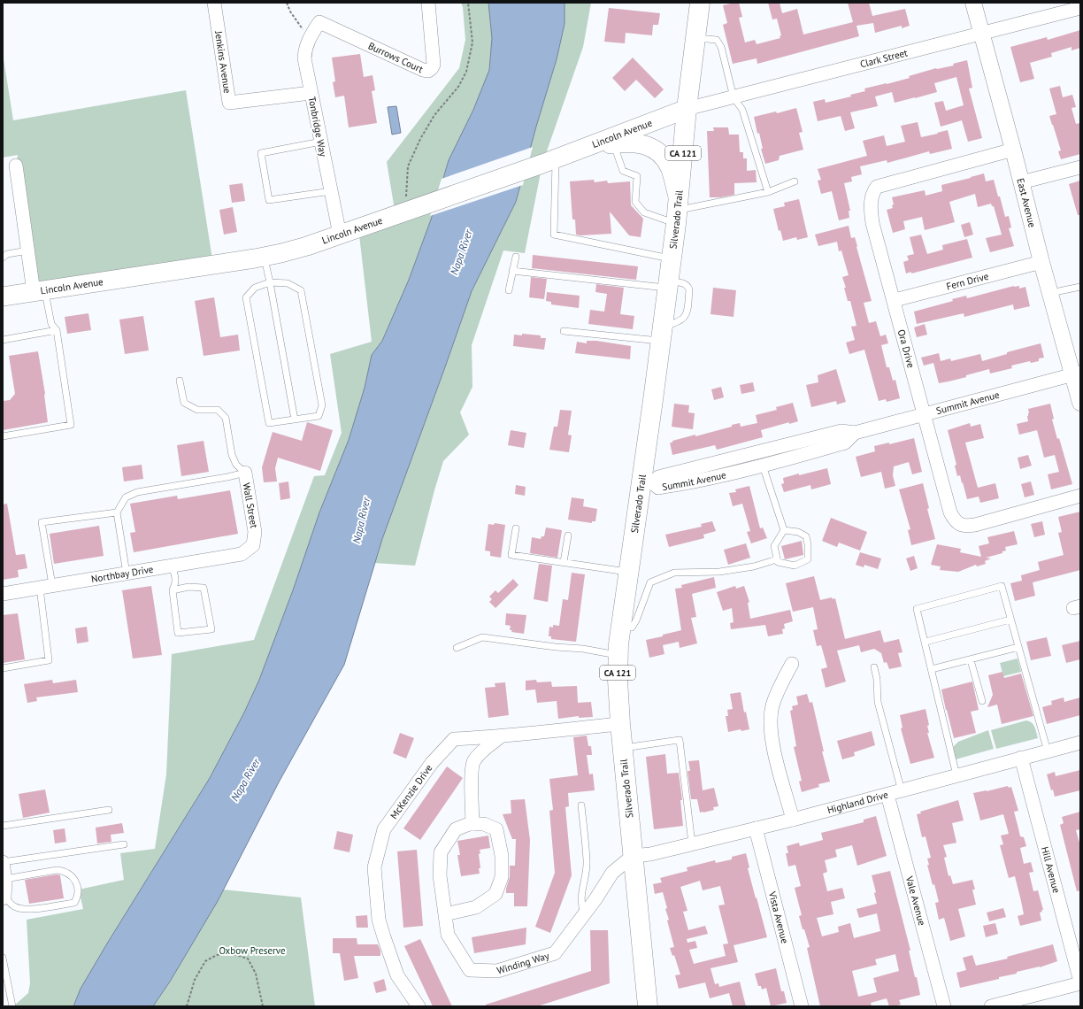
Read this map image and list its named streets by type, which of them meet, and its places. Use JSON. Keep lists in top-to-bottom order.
{
  "streets": {
    "main road": ["Lincoln Avenue", "CA 121", "Silverado Trail"],
    "street": [
      "Burrows Court",
      "Clark Street",
      "Jenkins Avenue",
      "Tonbridge Way",
      "East Avenue",
      "Fern Drive",
      "Ora Drive",
      "Summit Avenue",
      "Wall Street",
      "Northbay Drive",
      "McKenzie Drive",
      "Highland Drive",
      "Hill Avenue",
      "Vale Avenue",
      "Vista Avenue",
      "Winding Way"
    ]
  },
  "crossings": [
    ["Burrows Court", "Tonbridge Way"],
    ["Clark Street", "Lincoln Avenue"],
    ["Clark Street", "East Avenue"],
    ["Clark Street", "Silverado Trail"],
    ["Jenkins Avenue", "Tonbridge Way"],
    ["Tonbridge Way", "Lincoln Avenue"],
    ["Lincoln Avenue", "Silverado Trail"],
    ["East Avenue", "Fern Drive"],
    ["East Avenue", "Ora Drive"],
    ["East Avenue", "Summit Avenue"],
    ["Silverado Trail", "Summit Avenue"],
    ["Silverado Trail", "McKenzie Drive"],
    ["Silverado Trail", "Highland Drive"],
    ["Silverado Trail", "Winding Way"],
    ["Fern Drive", "Ora Drive"],
    ["Ora Drive", "Summit Avenue"],
    ["Wall Street", "Northbay Drive"],
    ["Highland Drive", "Hill Avenue"],
    ["Highland Drive", "Vale Avenue"],
    ["Highland Drive", "Vista Avenue"],
    ["Highland Drive", "Winding Way"]
  ],
  "water": ["Napa River"],
  "parks": ["Oxbow Preserve"]
}
